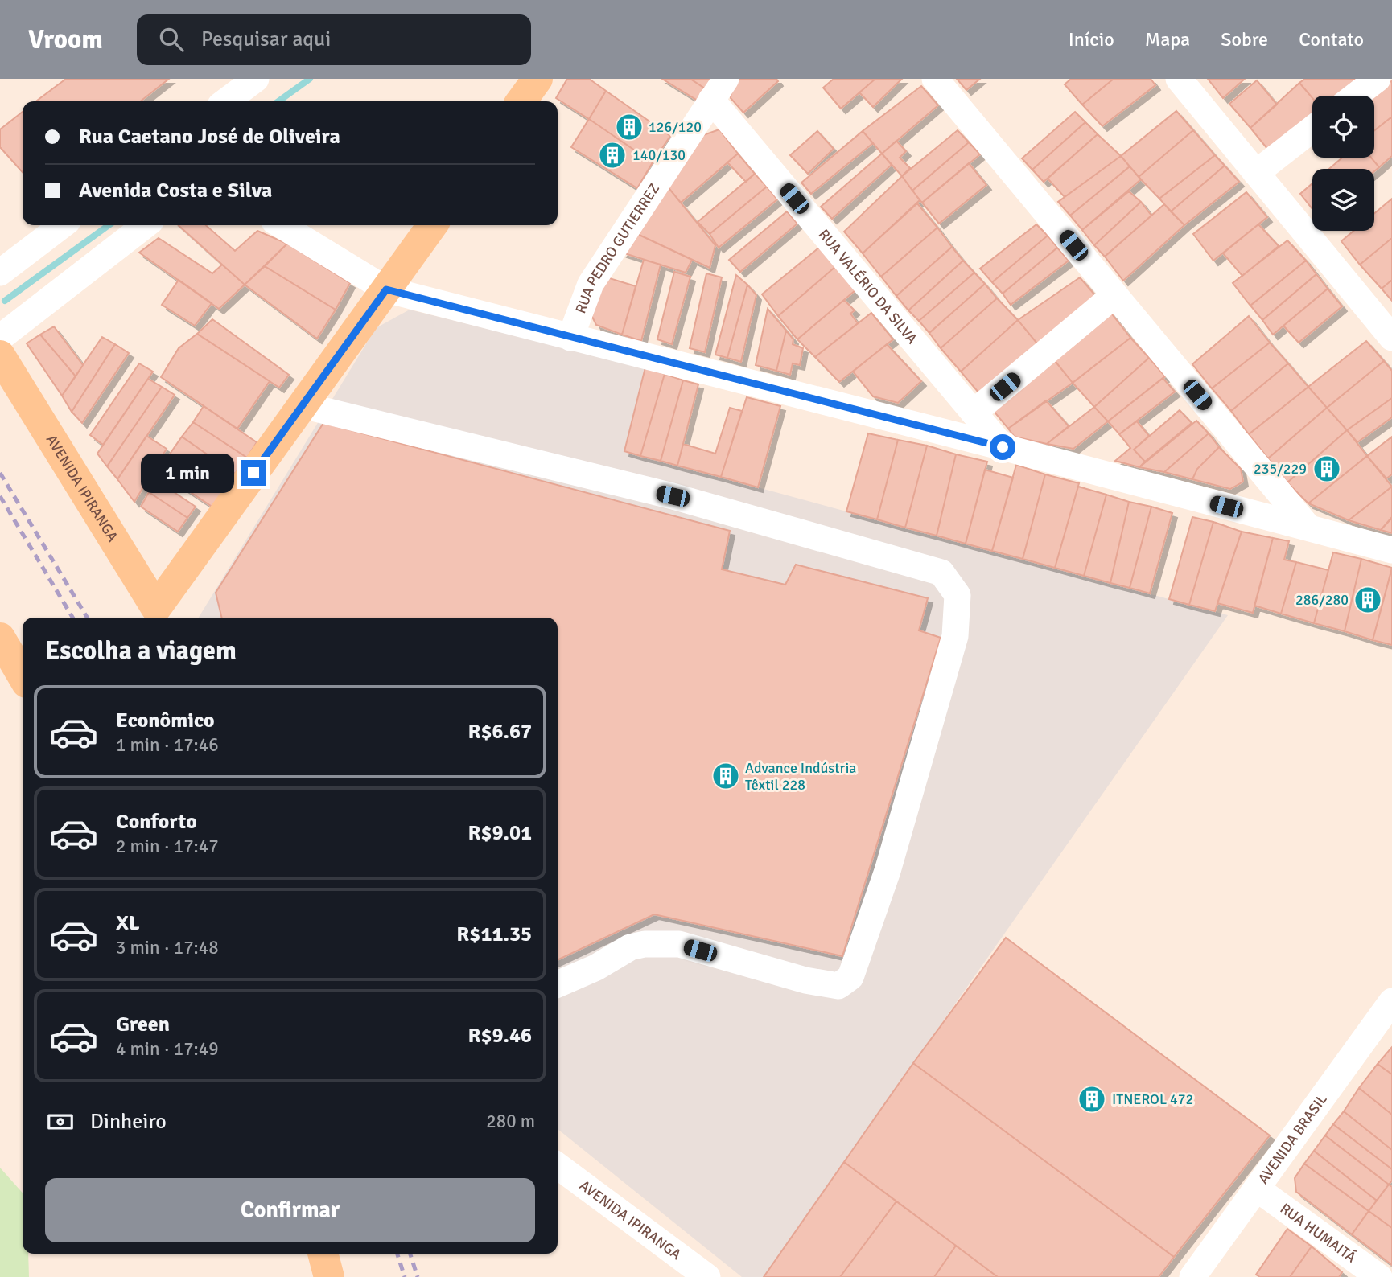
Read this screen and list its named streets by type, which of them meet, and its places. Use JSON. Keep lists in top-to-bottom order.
{
  "streets": {
    "main road": ["AVENIDA IPIRANGA"],
    "street": [
      "RUA PEDRO GUTIERREZ",
      "RUA VALÉRIO DA SILVA",
      "AVENIDA BRASIL",
      "RUA HUMAITÁ"
    ]
  },
  "crossings": [
    ["RUA PEDRO GUTIERREZ", "RUA VALÉRIO DA SILVA"],
    ["AVENIDA BRASIL", "RUA HUMAITÁ"]
  ],
  "places": {
    "building": [
      "126/120",
      "140/130",
      "235/229",
      "286/280",
      "Advance Indústria Têxtil 228",
      "ITNEROL 472"
    ]
  },
  "page": {
    "header": "Vroom",
    "search": "Pesquisar aqui",
    "nav": [
      "Início",
      "Mapa",
      "Sobre",
      "Contato"
    ],
    "banner": ["Rua Caetano José de Oliveira", "Avenida Costa e Silva"],
    "bubble": "1 min",
    "heading": "Escolha a viagem",
    "list": [
      {
        "name": "Econômico",
        "note": "1 min · 17:46",
        "value": "R$6.67"
      },
      {
        "name": "Conforto",
        "note": "2 min · 17:47",
        "value": "R$9.01"
      },
      {
        "name": "XL",
        "note": "3 min · 17:48",
        "value": "R$11.35"
      },
      {
        "name": "Green",
        "note": "4 min · 17:49",
        "value": "R$9.46"
      }
    ],
    "pay": ["Dinheiro", "280 m"],
    "buttons": "Confirmar"
  }
}
